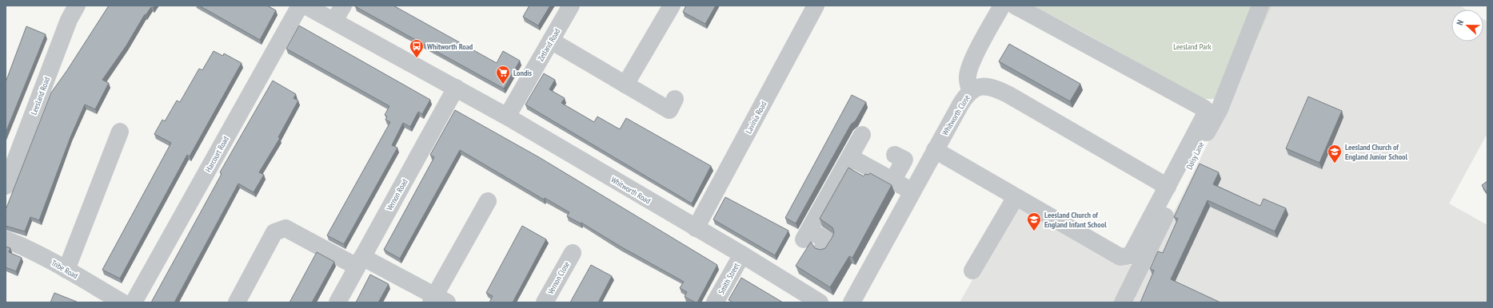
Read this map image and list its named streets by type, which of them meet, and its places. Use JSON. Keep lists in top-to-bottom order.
{
  "streets": {
    "street": [
      "Zetland Road",
      "Leesland Road",
      "Whitworth Close",
      "Lavinia Road",
      "Harcourt Road",
      "Daisy Lane",
      "Whitworth Road",
      "Vernon Road",
      "Tribe Road",
      "Vernon Close",
      "Smith Street"
    ]
  },
  "crossings": [
    ["Zetland Road", "Whitworth Road"],
    ["Lavinia Road", "Whitworth Road"],
    ["Whitworth Road", "Vernon Road"],
    ["Whitworth Road", "Smith Street"]
  ],
  "parks": ["Leesland Park"],
  "places": {
    "bus stop": ["Whitworth Road"],
    "supermarket": ["Londis"],
    "school or university": ["Leesland Church of England Junior School", "Leesland Church of England Infant School"]
  },
  "north": "left"
}
